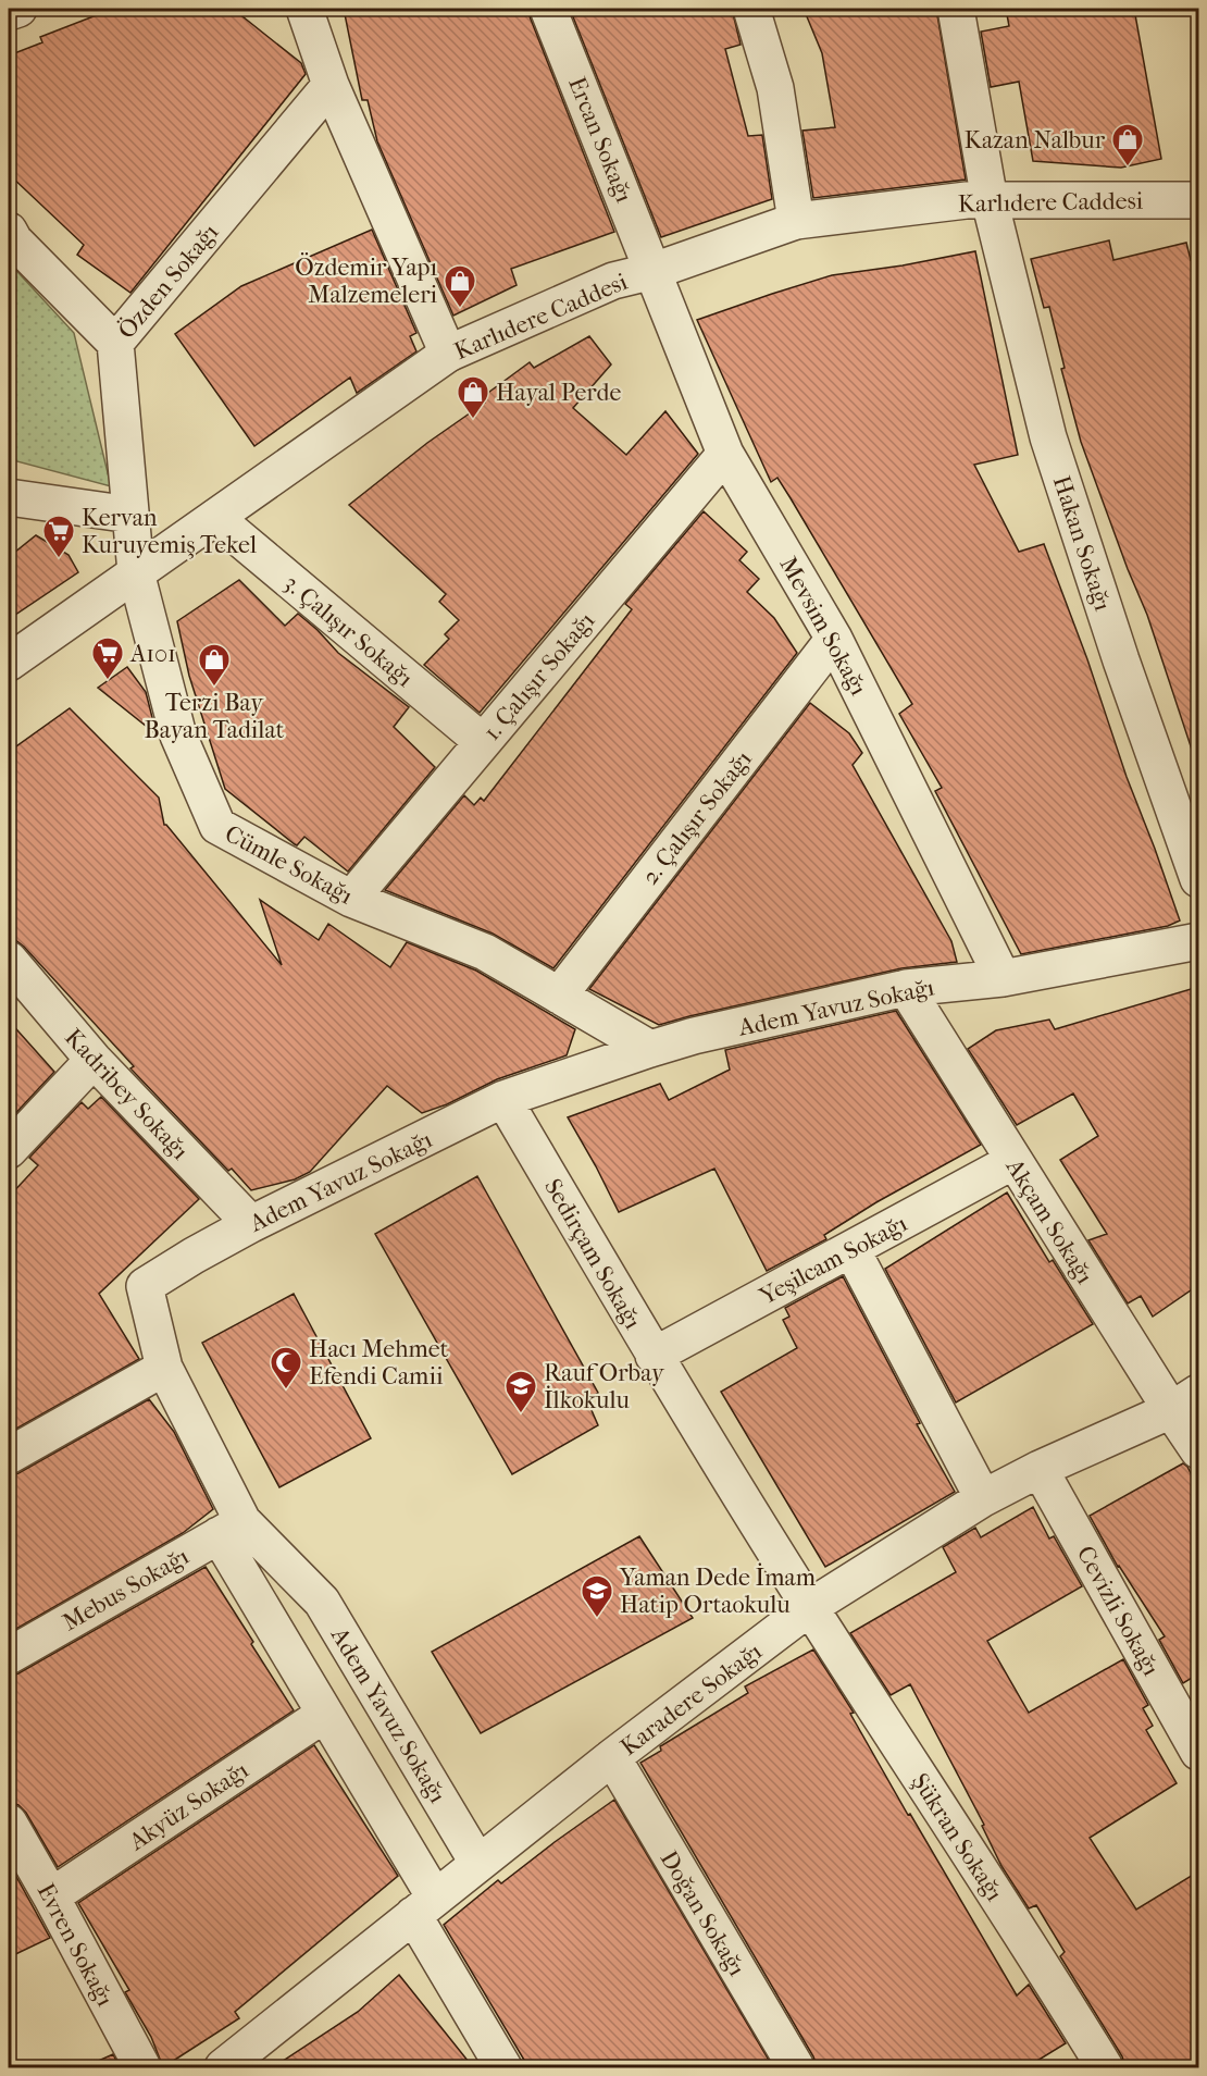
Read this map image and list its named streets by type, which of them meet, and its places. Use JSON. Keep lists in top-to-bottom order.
{
  "streets": {
    "street": [
      "Ercan Sokağı",
      "Karlıdere Caddesi",
      "Özden Sokağı",
      "Hakan Sokağı",
      "Mevsim Sokağı",
      "3. Çalışır Sokağı",
      "1. Çalışır Sokağı",
      "2. Çalışır Sokağı",
      "Cümle Sokağı",
      "Adem Yavuz Sokağı",
      "Kadribey Sokağı",
      "Akçam Sokağı",
      "Sedirçam Sokağı",
      "Yeşilcam Sokağı",
      "Mebus Sokağı",
      "Cevizli Sokağı",
      "Karadere Sokağı",
      "Akyüz Sokağı",
      "Şükran Sokağı",
      "Doğan Sokağı",
      "Evren Sokağı"
    ]
  },
  "crossings": [
    ["Ercan Sokağı", "Karlıdere Caddesi"],
    ["Ercan Sokağı", "Mevsim Sokağı"],
    ["Karlıdere Caddesi", "Hakan Sokağı"],
    ["Karlıdere Caddesi", "Mevsim Sokağı"],
    ["Karlıdere Caddesi", "3. Çalışır Sokağı"],
    ["Karlıdere Caddesi", "Cümle Sokağı"],
    ["Özden Sokağı", "Cümle Sokağı"],
    ["Mevsim Sokağı", "1. Çalışır Sokağı"],
    ["Mevsim Sokağı", "2. Çalışır Sokağı"],
    ["Mevsim Sokağı", "Adem Yavuz Sokağı"],
    ["3. Çalışır Sokağı", "1. Çalışır Sokağı"],
    ["1. Çalışır Sokağı", "Cümle Sokağı"],
    ["2. Çalışır Sokağı", "Cümle Sokağı"],
    ["Cümle Sokağı", "Adem Yavuz Sokağı"],
    ["Adem Yavuz Sokağı", "Kadribey Sokağı"],
    ["Adem Yavuz Sokağı", "Akçam Sokağı"],
    ["Adem Yavuz Sokağı", "Sedirçam Sokağı"],
    ["Adem Yavuz Sokağı", "Mebus Sokağı"],
    ["Adem Yavuz Sokağı", "Karadere Sokağı"],
    ["Adem Yavuz Sokağı", "Akyüz Sokağı"],
    ["Akçam Sokağı", "Yeşilcam Sokağı"],
    ["Akçam Sokağı", "Karadere Sokağı"],
    ["Sedirçam Sokağı", "Yeşilcam Sokağı"],
    ["Sedirçam Sokağı", "Karadere Sokağı"],
    ["Sedirçam Sokağı", "Şükran Sokağı"],
    ["Cevizli Sokağı", "Karadere Sokağı"],
    ["Karadere Sokağı", "Şükran Sokağı"],
    ["Karadere Sokağı", "Doğan Sokağı"],
    ["Akyüz Sokağı", "Evren Sokağı"]
  ],
  "places": {
    "shop": [
      "Kazan Nalbur",
      "Özdemir Yapı Malzemeleri",
      "Hayal Perde",
      "Terzi Bay Bayan Tadilat"
    ],
    "supermarket": ["Kervan Kuruyemiş Tekel", "A101"],
    "mosque": ["Hacı Mehmet Efendi Camii"],
    "school or university": ["Rauf Orbay İlkokulu", "Yaman Dede İmam Hatip Ortaokulu"]
  }
}
